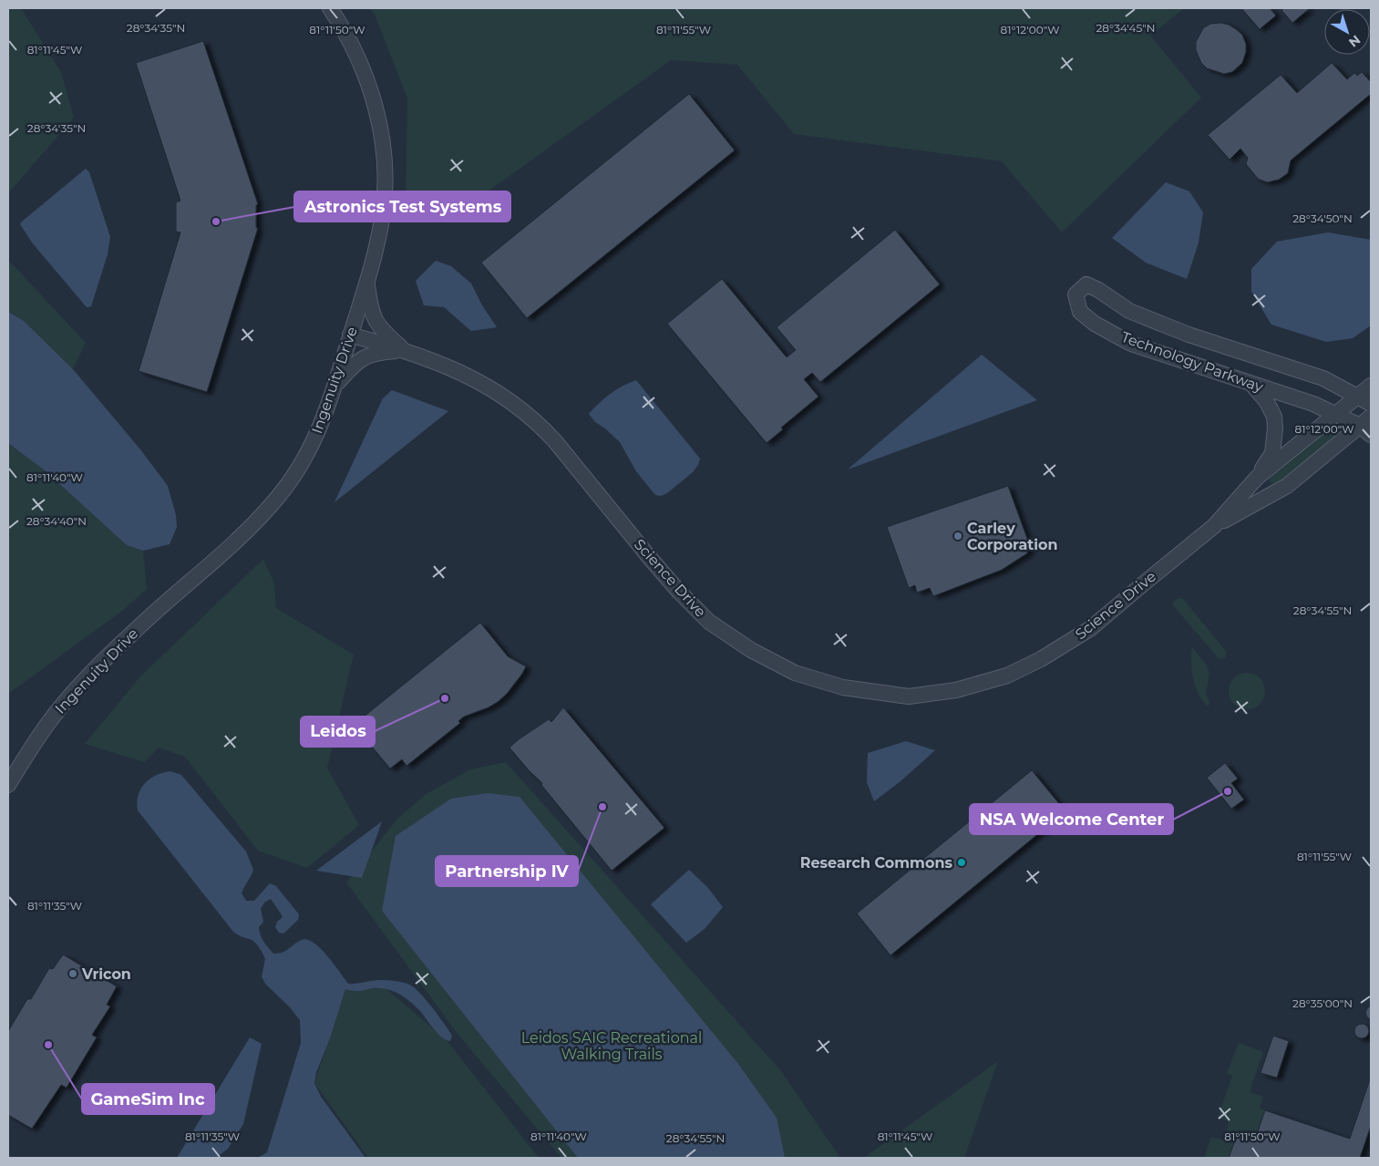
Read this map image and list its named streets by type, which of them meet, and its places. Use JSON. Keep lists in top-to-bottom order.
{
  "streets": {
    "street": ["Technology Parkway", "Ingenuity Drive", "Science Drive"]
  },
  "crossings": [
    ["Technology Parkway", "Science Drive"],
    ["Ingenuity Drive", "Science Drive"]
  ],
  "parks": ["Leidos SAIC Recreational Walking Trails"],
  "places": [
    "Astronics Test Systems",
    "Carley Corporation",
    "Leidos",
    "NSA Welcome Center",
    "Partnership IV",
    "Research Commons",
    "Vricon",
    "GameSim Inc"
  ],
  "north": "bottom right",
  "coordinates": [
    "28°34'35\"N",
    "28°34'45\"N",
    "81°11'50\"W",
    "81°11'55\"W",
    "81°12'00\"W",
    "81°11'45\"W",
    "28°34'50\"N",
    "81°11'40\"W",
    "28°34'40\"N",
    "28°34'55\"N",
    "81°11'35\"W",
    "28°35'00\"N"
  ]
}
